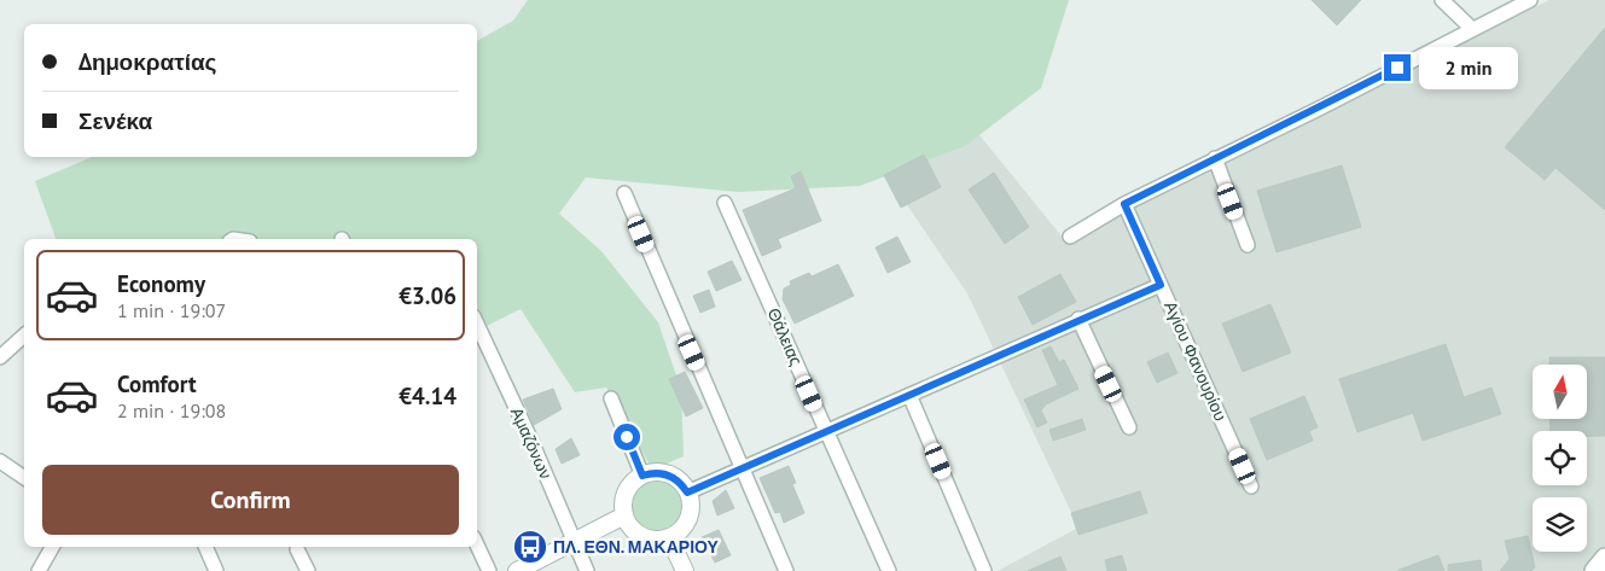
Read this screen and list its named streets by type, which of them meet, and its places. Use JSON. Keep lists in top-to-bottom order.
{
  "streets": {
    "street": ["Θάλειας", "Αγίου Φανουρίου", "Αμαζόνων"]
  },
  "places": {
    "bus stop": ["ΠΛ. ΕΘΝ. ΜΑΚΑΡΙΟΥ"]
  },
  "north": "top",
  "page": {
    "banner": ["Δημοκρατίας", "Σενέκα"],
    "bubble": "2 min",
    "list": [
      {
        "name": "Economy",
        "note": "1 min · 19:07",
        "value": "€3.06"
      },
      {
        "name": "Comfort",
        "note": "2 min · 19:08",
        "value": "€4.14"
      }
    ],
    "buttons": "Confirm"
  }
}
